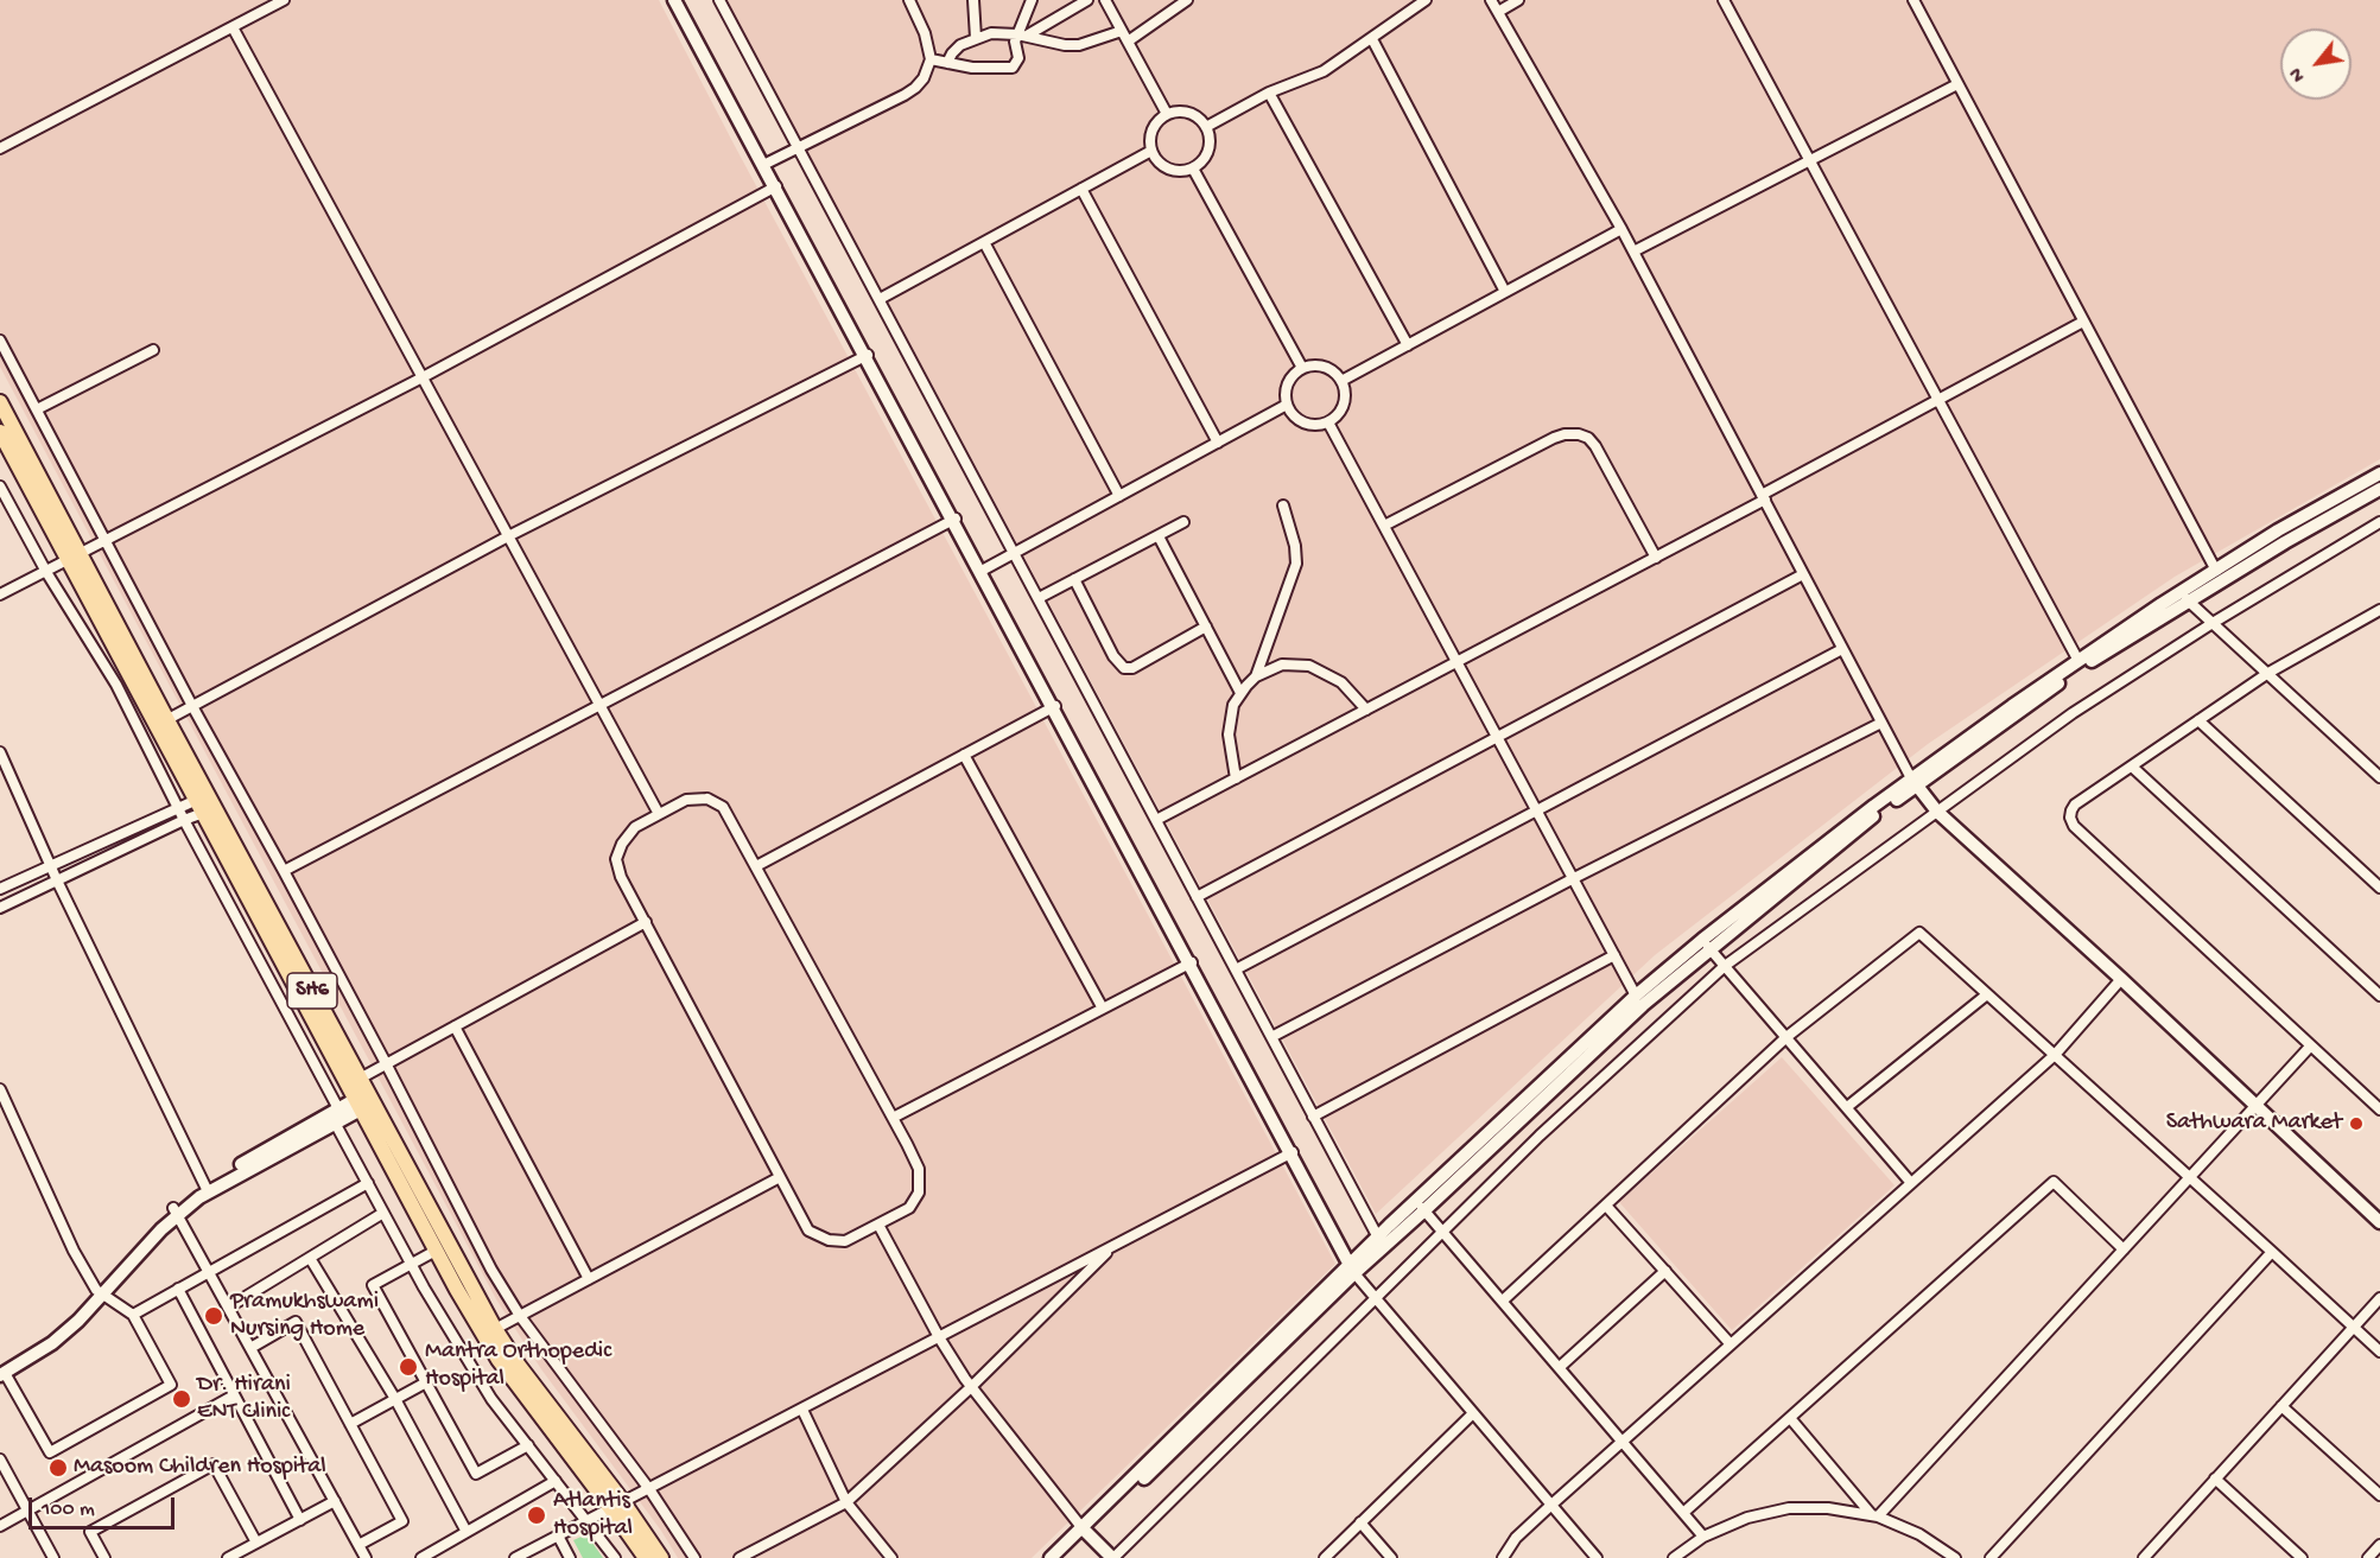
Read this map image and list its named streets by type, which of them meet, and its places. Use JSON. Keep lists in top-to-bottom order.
{
  "streets": {
    "main road": ["SH6"]
  },
  "places": [
    "Sathwara Market",
    "Pramukhswami Nursing Home",
    "Mantra Orthopedic Hospital",
    "Dr. Hirani ENT Clinic",
    "Masoom Children Hospital",
    "Atlantis Hospital"
  ],
  "scale_bar": "100 m",
  "north": "bottom left"
}
